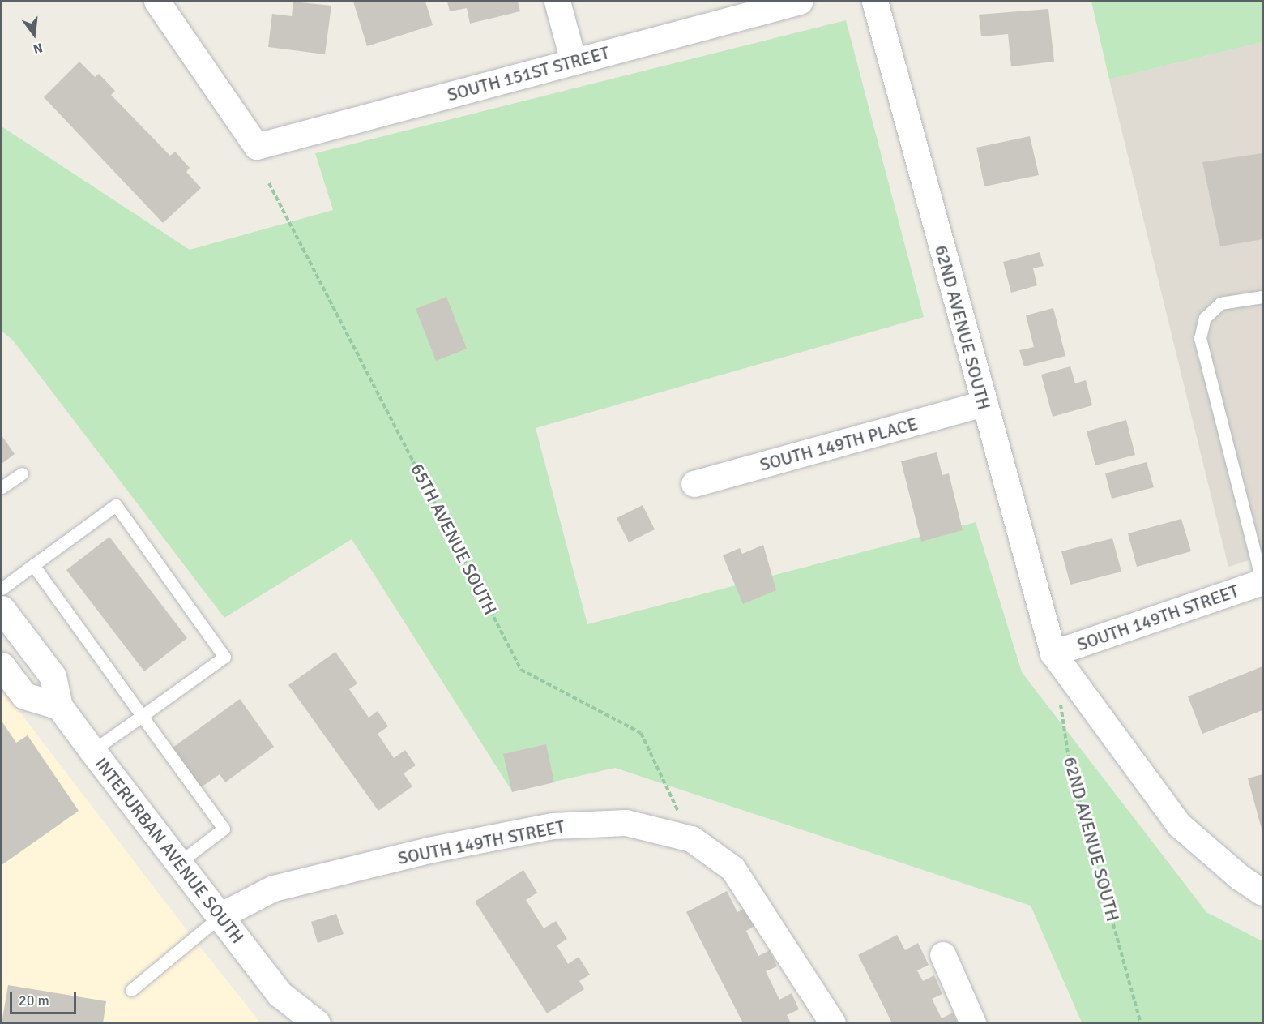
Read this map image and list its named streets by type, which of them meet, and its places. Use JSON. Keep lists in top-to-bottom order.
{
  "streets": {
    "main road": ["INTERURBAN AVENUE SOUTH"],
    "street": [
      "SOUTH 151ST STREET",
      "62ND AVENUE SOUTH",
      "SOUTH 149TH PLACE",
      "SOUTH 149TH STREET"
    ],
    "path": ["65TH AVENUE SOUTH"]
  },
  "crossings": [
    ["62ND AVENUE SOUTH", "SOUTH 149TH PLACE"],
    ["62ND AVENUE SOUTH", "SOUTH 149TH STREET"],
    ["65TH AVENUE SOUTH", "SOUTH 149TH STREET"],
    ["SOUTH 149TH STREET", "INTERURBAN AVENUE SOUTH"]
  ],
  "scale_bar": "20 m",
  "north": "bottom"
}
